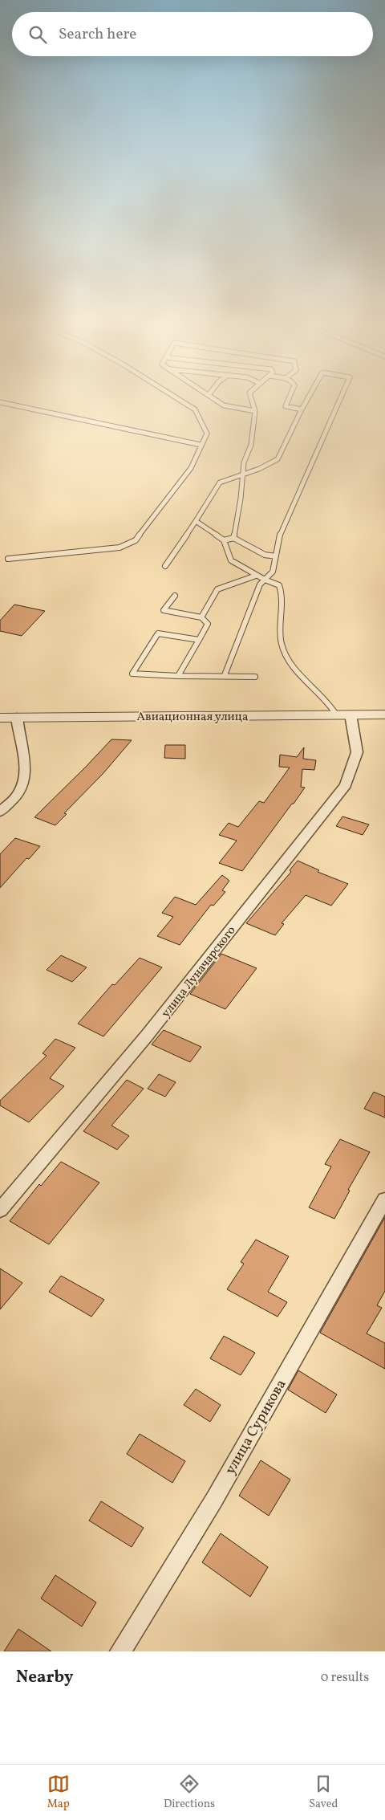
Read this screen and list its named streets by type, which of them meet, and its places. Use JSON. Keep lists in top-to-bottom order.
{
  "streets": {
    "street": ["Авиационная улица", "улица Луначарского", "улица Сурикова"]
  },
  "crossings": [
    ["Авиационная улица", "улица Луначарского"]
  ],
  "page": {
    "search": "Search here",
    "heading": ["Nearby", "0 results"],
    "nav": ["Map", "Directions", "Saved"]
  }
}
